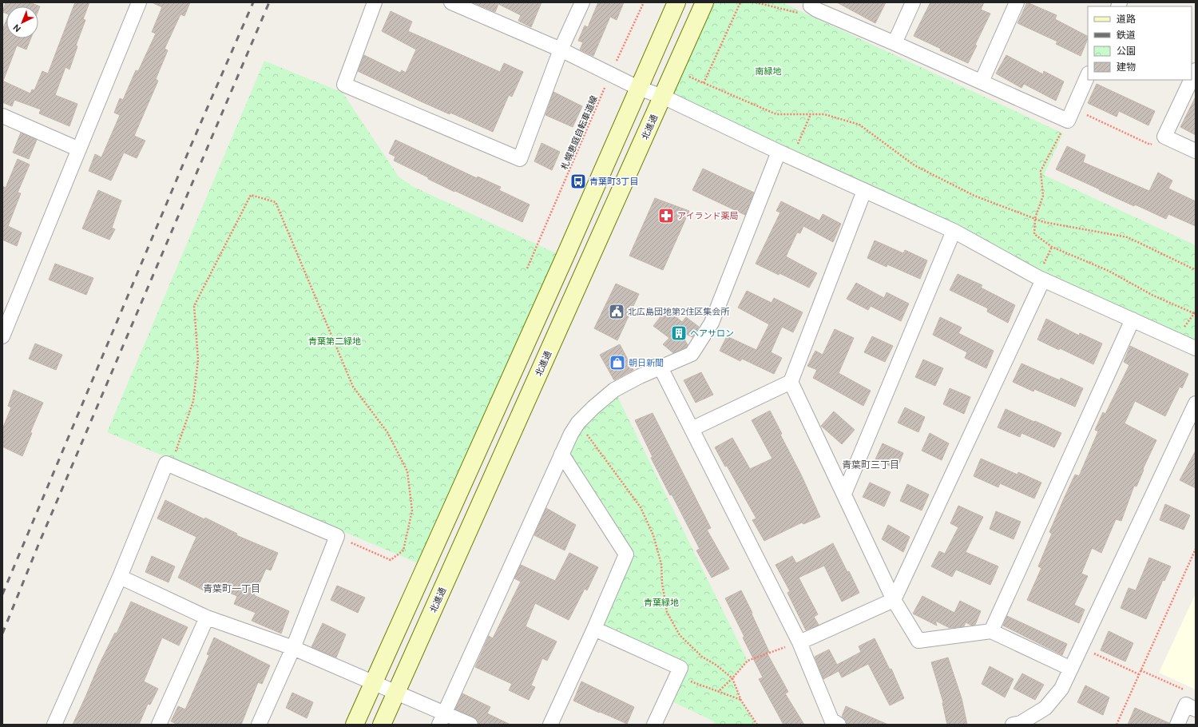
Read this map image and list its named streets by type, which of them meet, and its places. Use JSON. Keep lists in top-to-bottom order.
{
  "streets": {
    "street": ["北進通"],
    "path": ["札幌恵庭自転車道線"]
  },
  "districts": ["青葉町三丁目", "青葉町一丁目"],
  "parks": ["南緑地", "青葉第二緑地", "青葉緑地"],
  "places": {
    "bus stop": ["青葉町3丁目"],
    "pharmacy": ["アイランド薬局"],
    "public building": ["北広島団地第2住区集会所"],
    "building": ["ヘアサロン"],
    "shop": ["朝日新聞"]
  },
  "legend": [
    "道路",
    "鉄道",
    "公園",
    "建物"
  ],
  "north": "bottom left"
}
